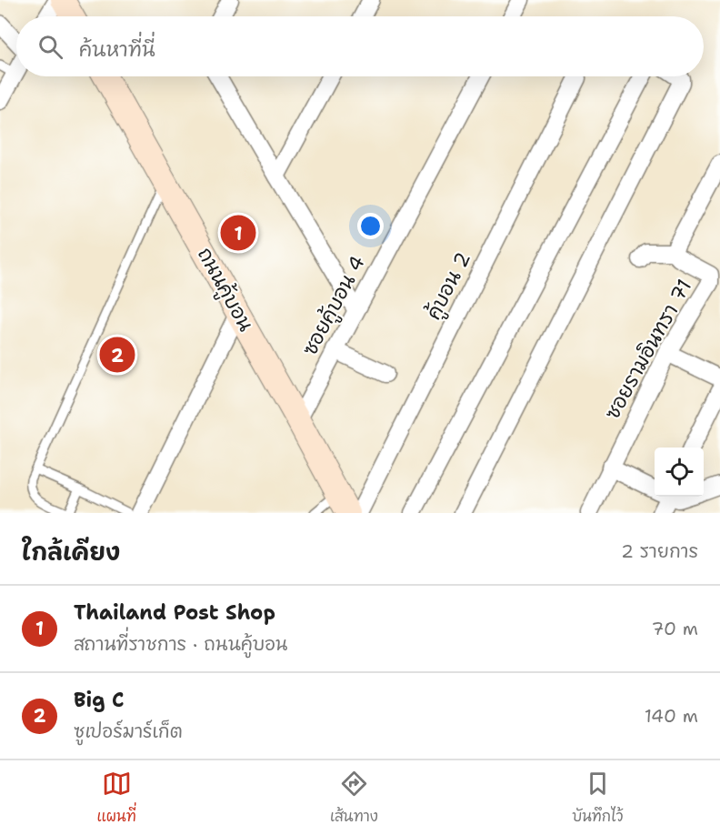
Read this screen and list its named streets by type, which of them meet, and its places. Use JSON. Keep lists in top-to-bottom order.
{
  "streets": {
    "main road": ["ถนนคู้บอน"],
    "street": ["คู้บอน 2", "ซอยคู้บอน 4", "ซอยรามอินทรา 71"]
  },
  "crossings": [
    ["ถนนคู้บอน", "ซอยคู้บอน 4"]
  ],
  "page": {
    "search": "ค้นหาที่นี่",
    "pins": ["1", "2"],
    "heading": ["ใกล้เคียง", "2 รายการ"],
    "list": [
      {
        "mark": "1",
        "name": "Thailand Post Shop",
        "note": "สถานที่ราชการ · ถนนคู้บอน",
        "value": "70 m"
      },
      {
        "mark": "2",
        "name": "Big C",
        "note": "ซูเปอร์มาร์เก็ต",
        "value": "140 m"
      }
    ],
    "nav": ["แผนที่", "เส้นทาง", "บันทึกไว้"]
  }
}
